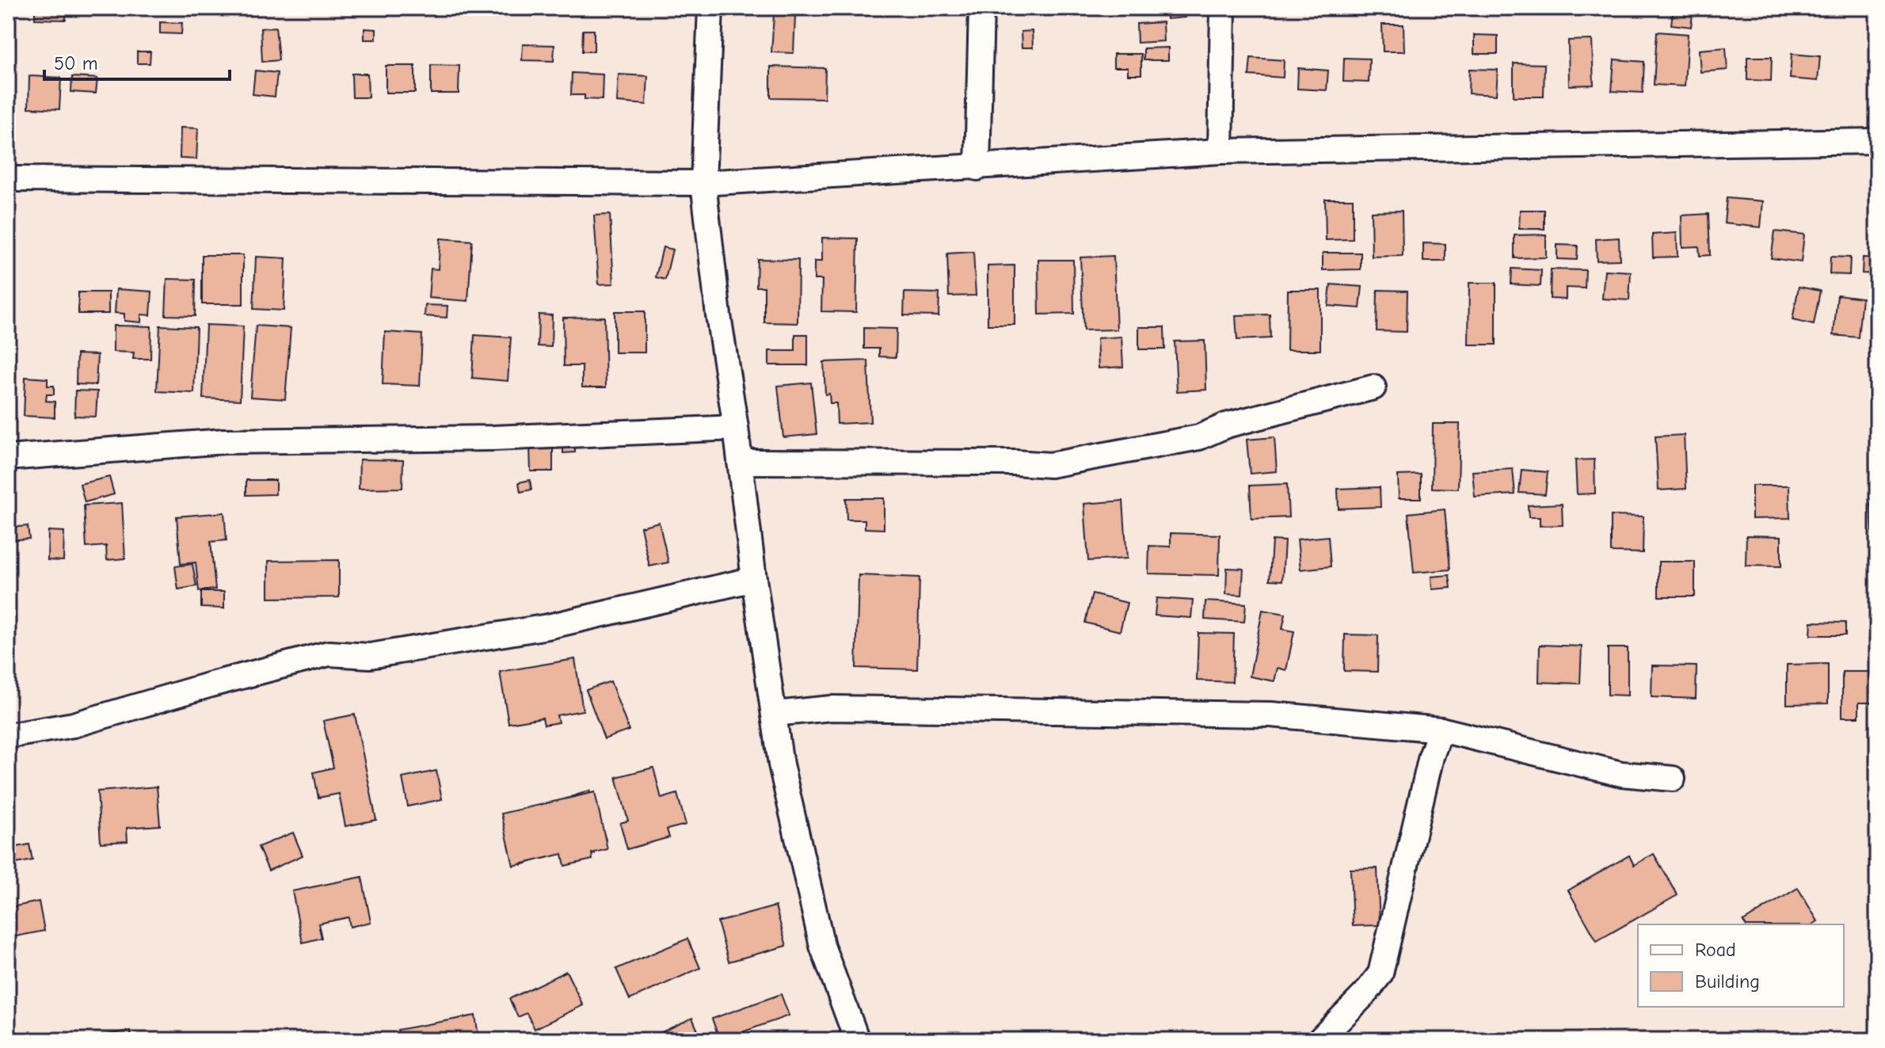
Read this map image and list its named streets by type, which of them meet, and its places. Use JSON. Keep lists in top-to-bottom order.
{
  "legend": ["Road", "Building"],
  "scale_bar": "50 m"
}
